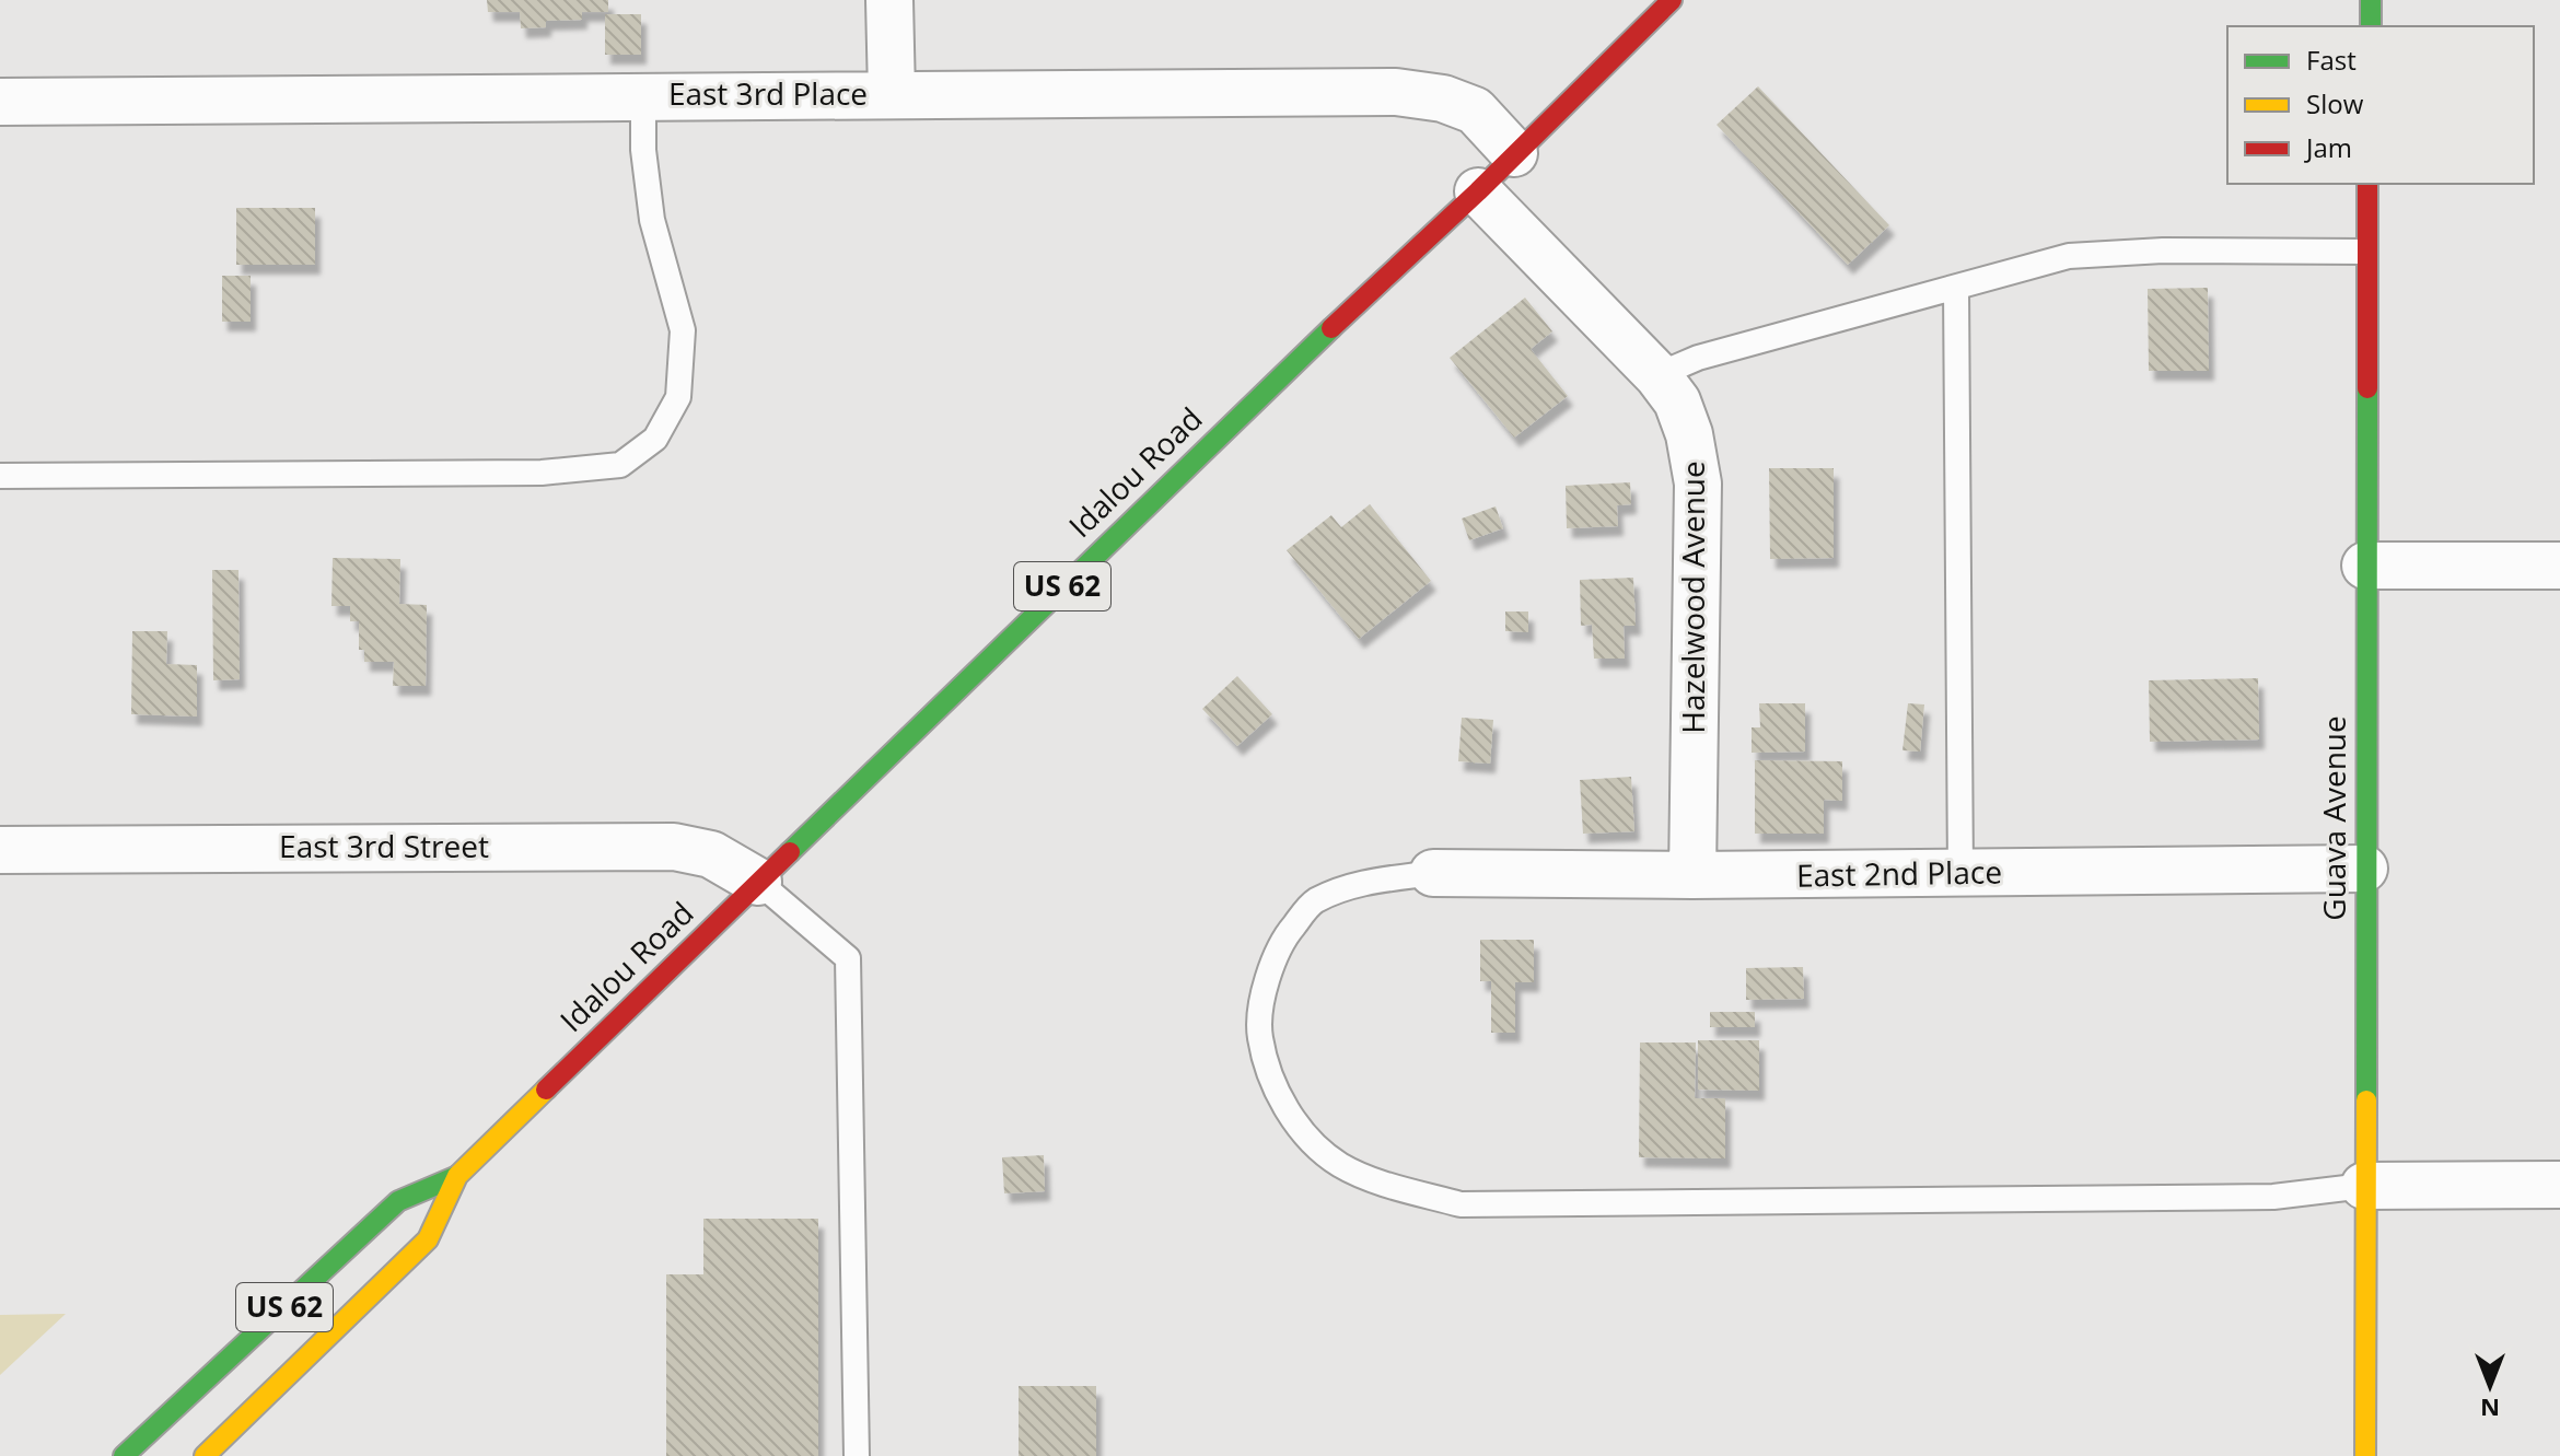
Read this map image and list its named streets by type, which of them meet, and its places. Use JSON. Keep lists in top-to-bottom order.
{
  "streets": {
    "main road": ["Idalou Road", "US 62", "Guava Avenue"],
    "street": [
      "East 3rd Place",
      "Hazelwood Avenue",
      "East 3rd Street",
      "East 2nd Place"
    ]
  },
  "crossings": [
    ["East 3rd Place", "Idalou Road"],
    ["Idalou Road", "Hazelwood Avenue"],
    ["Idalou Road", "East 3rd Street"],
    ["Hazelwood Avenue", "East 2nd Place"],
    ["Guava Avenue", "East 2nd Place"]
  ],
  "legend": ["Fast", "Slow", "Jam"],
  "north": "bottom"
}
